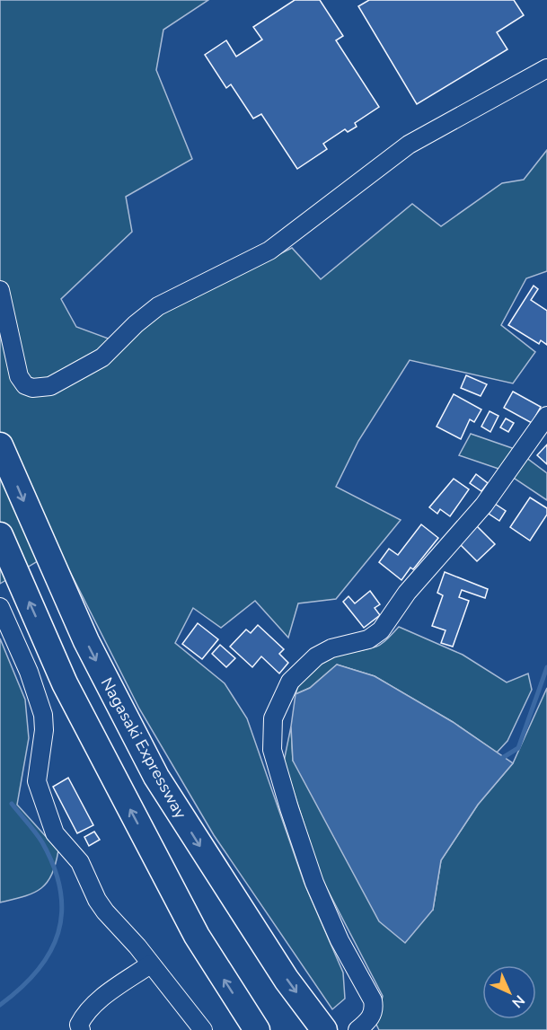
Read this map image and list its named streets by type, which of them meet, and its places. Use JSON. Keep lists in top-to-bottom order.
{
  "streets": {
    "highway": ["Nagasaki Expressway"]
  },
  "north": "bottom right"
}
